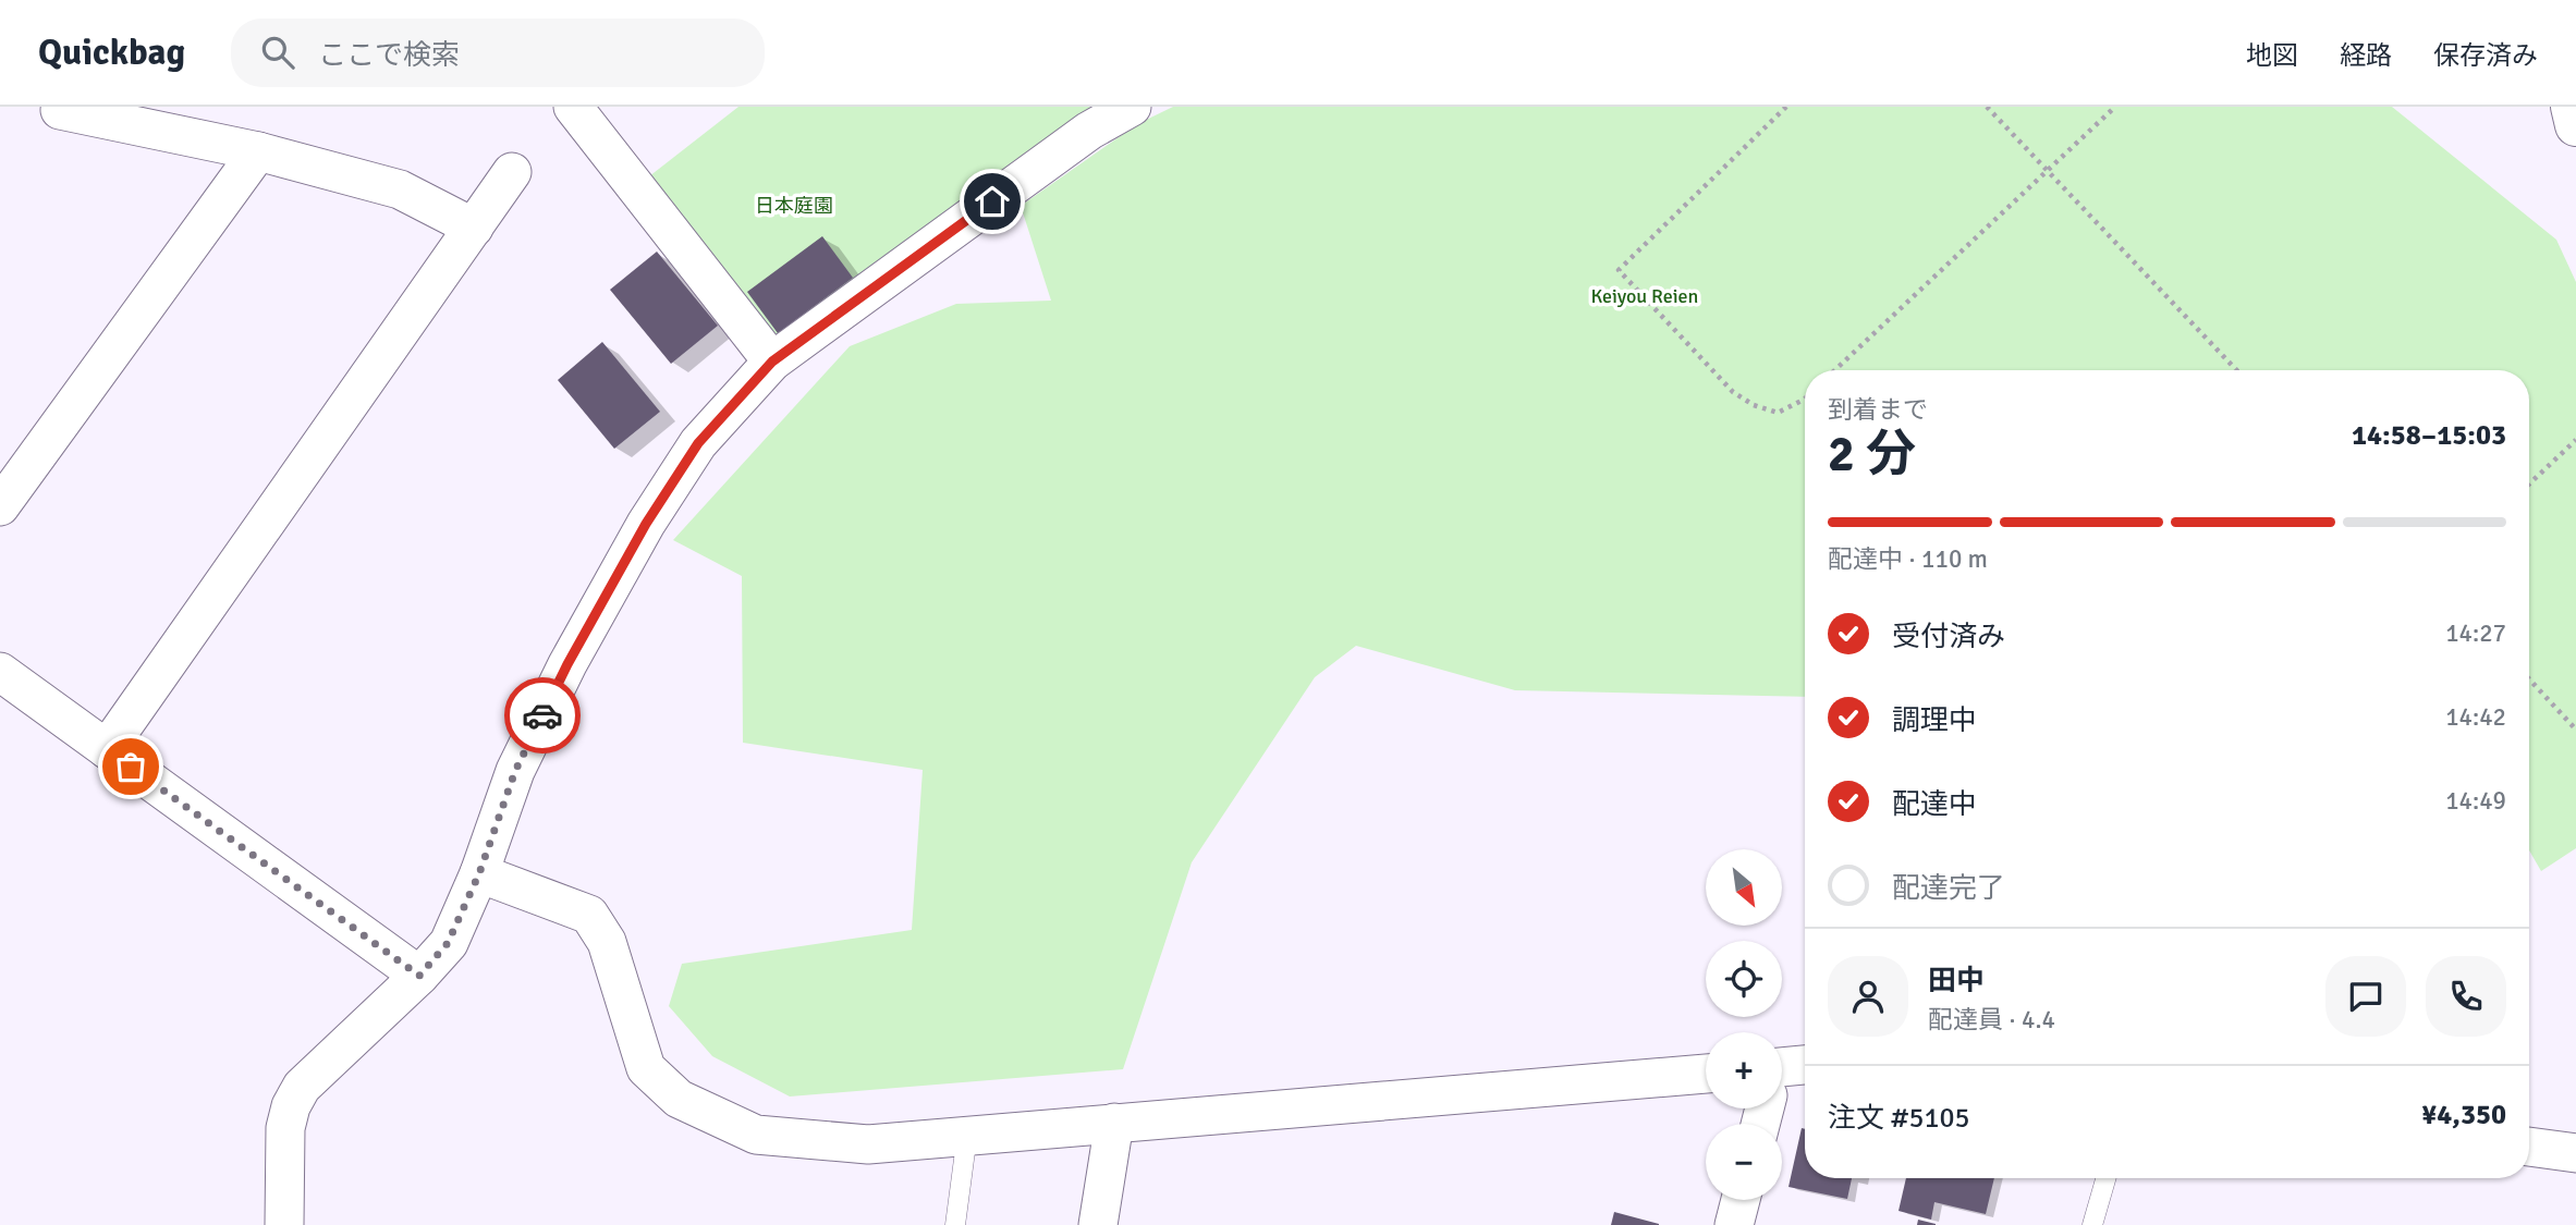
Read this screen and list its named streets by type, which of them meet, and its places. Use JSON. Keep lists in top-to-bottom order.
{
  "parks": ["日本庭園", "Keiyou Reien"],
  "north": "bottom right",
  "page": {
    "header": "Quickbag",
    "search": "ここで検索",
    "nav": ["地図", "経路", "保存済み"],
    "heading": ["2 分", "到着まで", "14:58–15:03"],
    "panel": [
      "田中",
      "配達員 · 4.4",
      "注文 #5105",
      "¥4,350"
    ],
    "bar": "配達中 · 110 m",
    "list": [
      ["受付済み", "14:27"],
      ["調理中", "14:42"],
      ["配達中", "14:49"],
      "配達完了"
    ],
    "map_buttons": ["+", "−"]
  }
}
